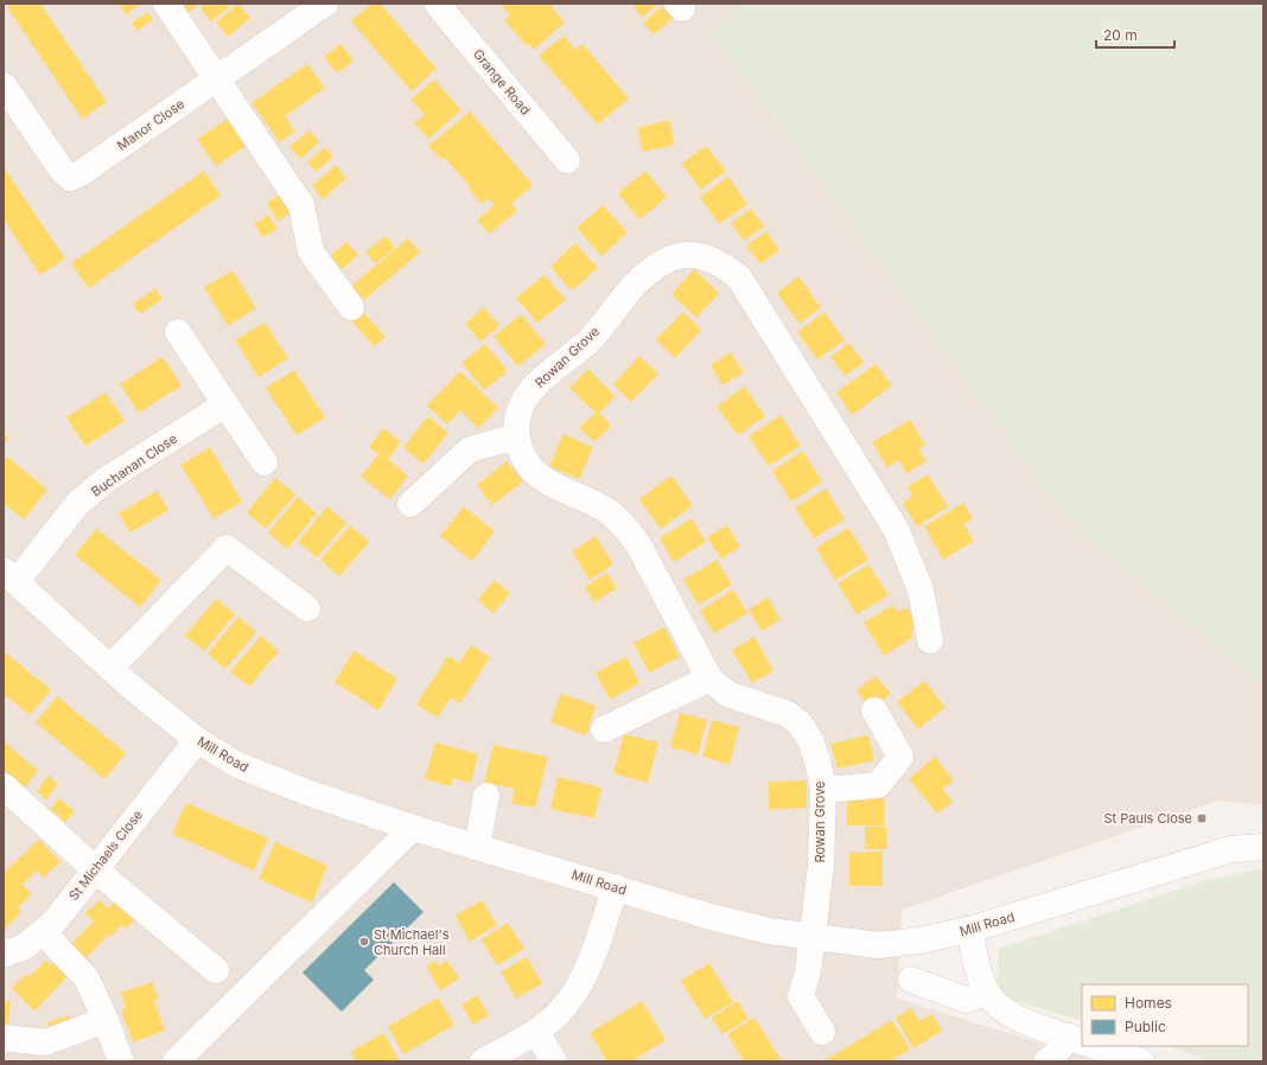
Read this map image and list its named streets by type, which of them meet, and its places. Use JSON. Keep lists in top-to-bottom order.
{
  "streets": {
    "street": [
      "Grange Road",
      "Manor Close",
      "Rowan Grove",
      "Buchanan Close",
      "Mill Road",
      "St Michaels Close"
    ]
  },
  "crossings": [
    ["Rowan Grove", "Mill Road"],
    ["Buchanan Close", "Mill Road"],
    ["Mill Road", "St Michaels Close"]
  ],
  "places": {
    "transit": ["St Pauls Close"],
    "other": ["St Michael's Church Hall"]
  },
  "legend": ["Homes", "Public"],
  "scale_bar": "20 m"
}
